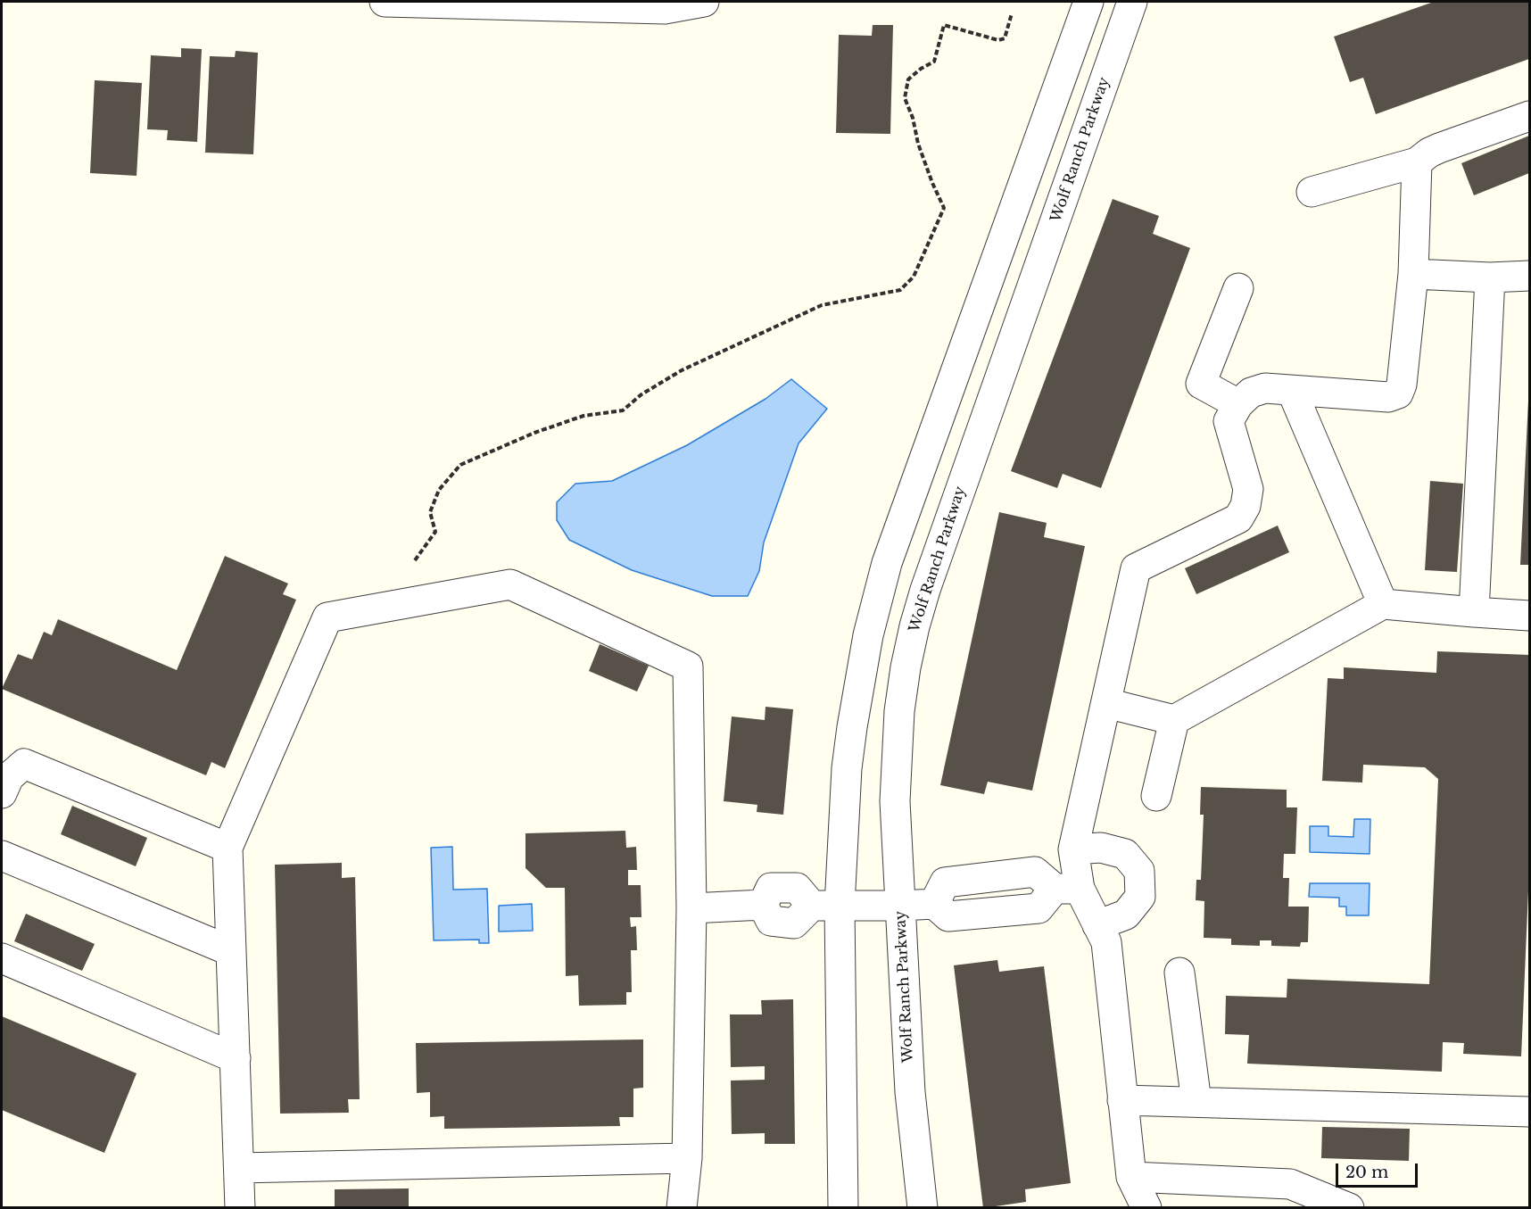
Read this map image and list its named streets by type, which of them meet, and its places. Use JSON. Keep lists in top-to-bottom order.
{
  "streets": {
    "street": ["Wolf Ranch Parkway"]
  },
  "scale_bar": "20 m"
}
